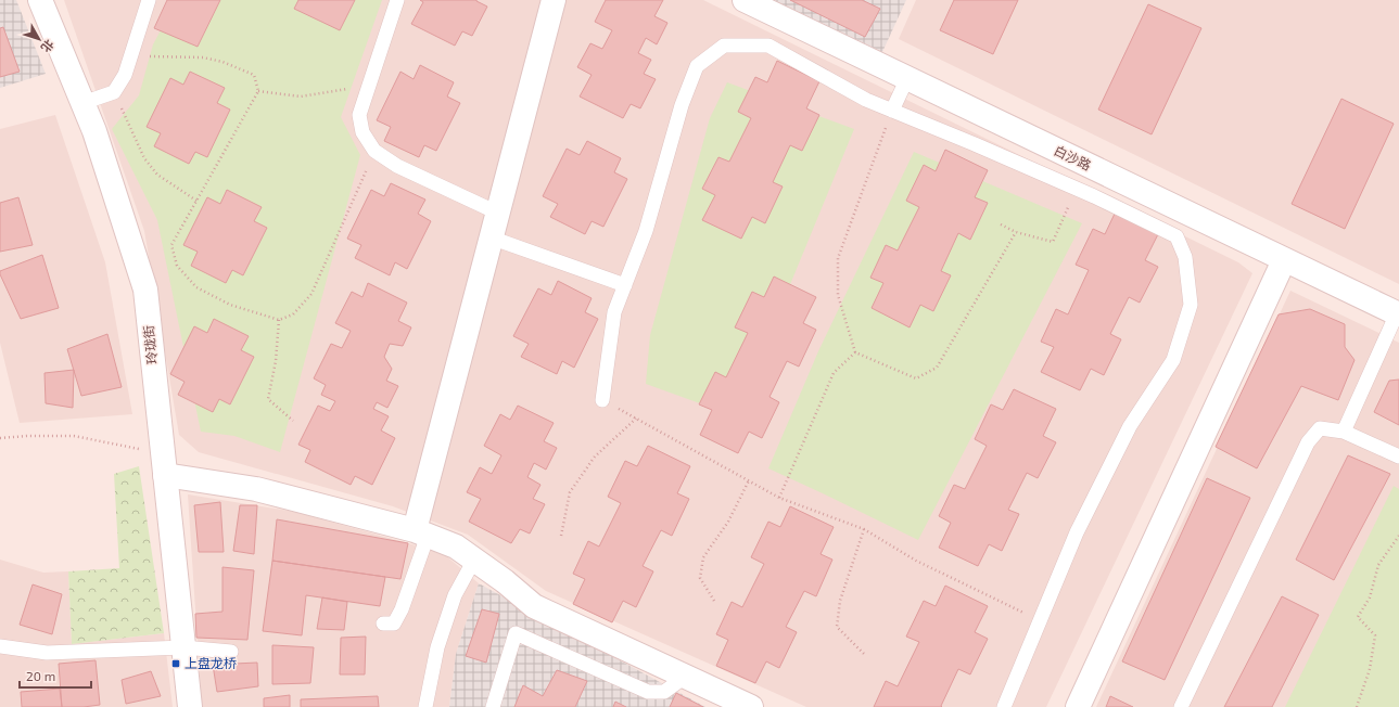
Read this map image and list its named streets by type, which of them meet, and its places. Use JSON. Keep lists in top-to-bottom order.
{
  "streets": {
    "street": ["白沙路", "玲珑街"]
  },
  "places": {
    "transit": ["上盘龙桥"]
  },
  "scale_bar": "20 m",
  "north": "bottom right"
}
